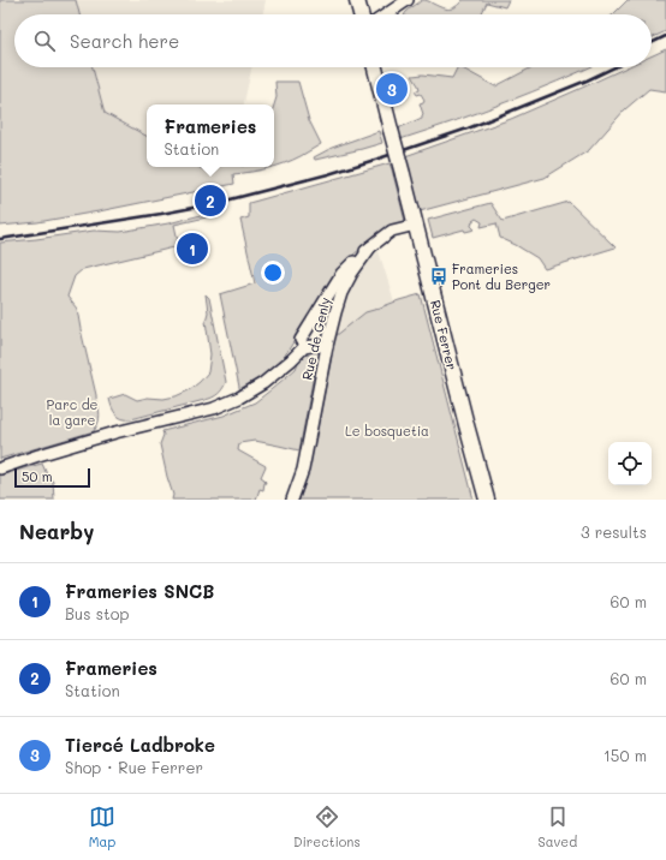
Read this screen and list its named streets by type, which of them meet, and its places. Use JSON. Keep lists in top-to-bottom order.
{
  "streets": {
    "main road": ["Rue Ferrer"],
    "street": ["Rue de Genly"]
  },
  "parks": ["Parc de la gare", "Le bosquetia"],
  "places": {
    "bus stop": ["Frameries Pont du Berger"]
  },
  "scale_bar": "50 m",
  "page": {
    "search": "Search here",
    "pins": ["3", "2", "1"],
    "popup": ["Frameries", "Station"],
    "scale": "50 m",
    "heading": ["Nearby", "3 results"],
    "list": [
      {
        "mark": "1",
        "name": "Frameries SNCB",
        "note": "Bus stop",
        "value": "60 m"
      },
      {
        "mark": "2",
        "name": "Frameries",
        "note": "Station",
        "value": "60 m"
      },
      {
        "mark": "3",
        "name": "Tiercé Ladbroke",
        "note": "Shop · Rue Ferrer",
        "value": "150 m"
      }
    ],
    "nav": ["Map", "Directions", "Saved"]
  }
}
